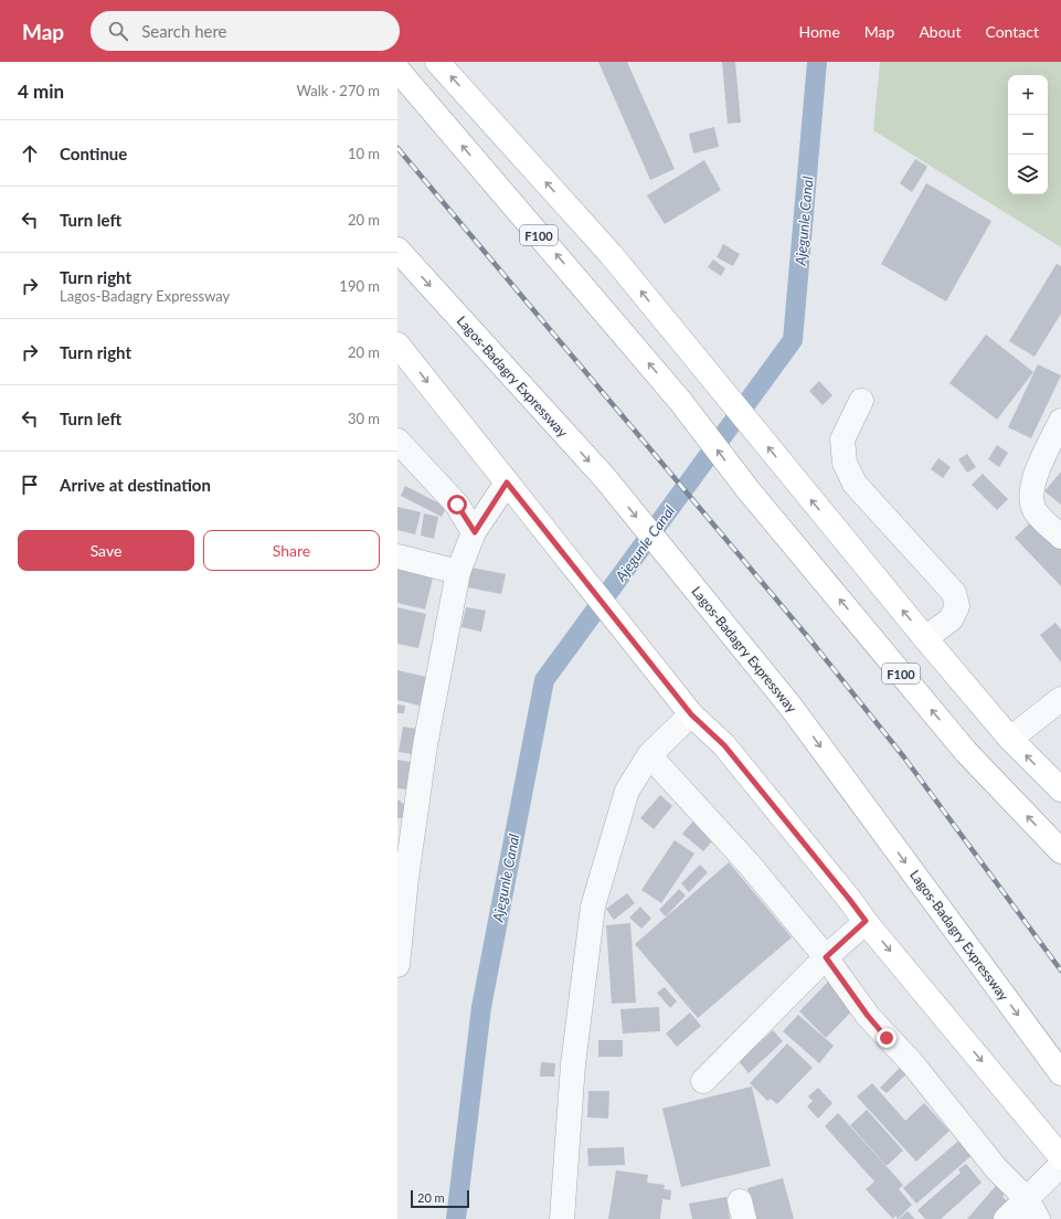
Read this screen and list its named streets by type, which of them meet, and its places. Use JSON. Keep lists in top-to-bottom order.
{
  "streets": {
    "main road": ["F100", "Lagos-Badagry Expressway"]
  },
  "water": ["Ajegunle Canal"],
  "scale_bar": "20 m",
  "page": {
    "header": "Map",
    "search": "Search here",
    "nav": [
      "Home",
      "Map",
      "About",
      "Contact"
    ],
    "heading": ["4 min", "Walk · 270 m"],
    "map_buttons": ["+", "−"],
    "list": [
      ["Continue", "10 m"],
      ["Turn left", "20 m"],
      ["Turn right", "Lagos-Badagry Expressway", "190 m"],
      ["Turn right", "20 m"],
      ["Turn left", "30 m"],
      "Arrive at destination"
    ],
    "buttons": ["Save", "Share"],
    "scale": "20 m"
  }
}
